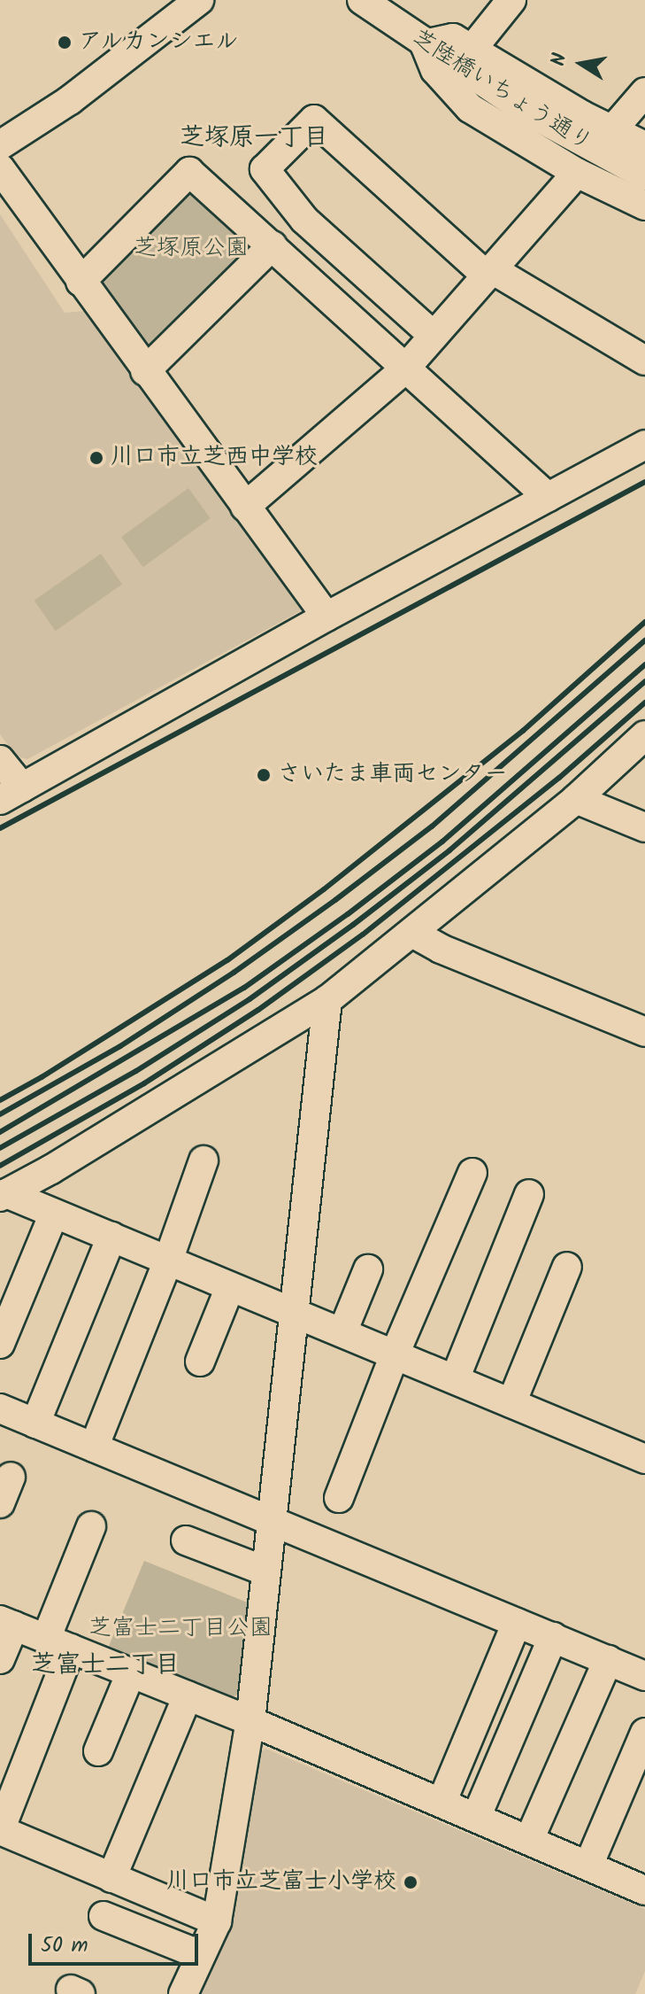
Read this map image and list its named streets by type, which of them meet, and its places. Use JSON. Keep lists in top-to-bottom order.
{
  "streets": {
    "street": ["芝陸橋いちょう通り"]
  },
  "districts": ["芝塚原一丁目", "芝富士二丁目"],
  "parks": ["芝塚原公園", "芝富士二丁目公園"],
  "places": [
    "アルカンシエル",
    "川口市立芝西中学校",
    "さいたま車両センター",
    "川口市立芝富士小学校"
  ],
  "scale_bar": "50 m",
  "north": "left"
}
